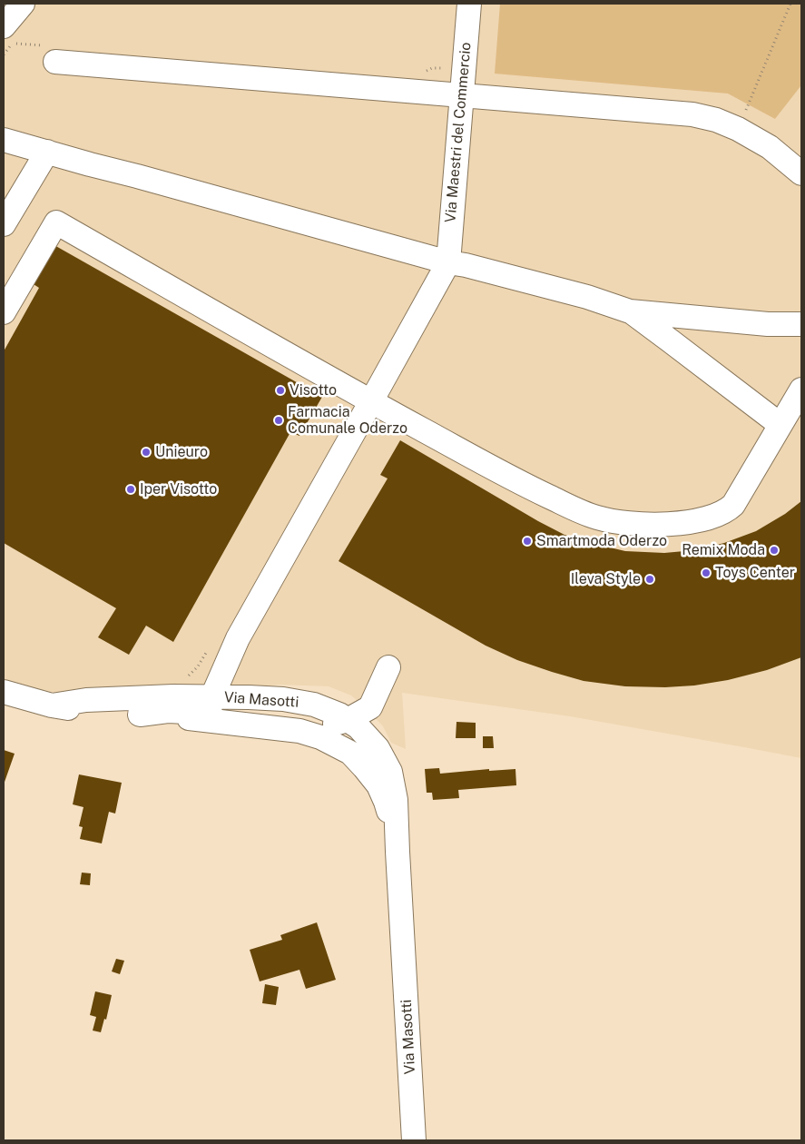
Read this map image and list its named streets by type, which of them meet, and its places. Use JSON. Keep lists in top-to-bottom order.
{
  "streets": {
    "street": ["Via Maestri del Commercio", "Via Masotti"]
  },
  "places": [
    "Visotto",
    "Farmacia Comunale Oderzo",
    "Unieuro",
    "Iper Visotto",
    "Smartmoda Oderzo",
    "Remix Moda",
    "Toys Center",
    "Ileva Style"
  ]
}
